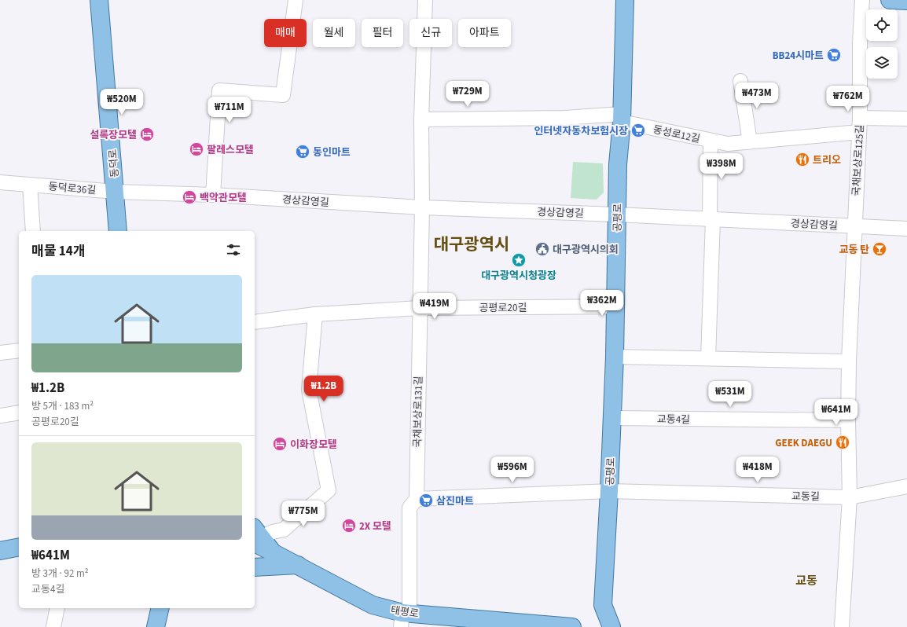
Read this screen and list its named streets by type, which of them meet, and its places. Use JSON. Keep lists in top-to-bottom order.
{
  "streets": {
    "main road": ["동덕로", "공평로", "태평로"],
    "street": [
      "동성로12길",
      "국채보상로125길",
      "동덕로36길",
      "경상감영길",
      "공평로20길",
      "국채보상로131길",
      "교동4길",
      "교동길"
    ]
  },
  "crossings": [
    ["동성로12길", "국채보상로125길"],
    ["동성로12길", "공평로"],
    ["동성로12길", "국채보상로131길"],
    ["국채보상로125길", "경상감영길"],
    ["동덕로", "동덕로36길"],
    ["동덕로", "경상감영길"],
    ["동덕로36길", "경상감영길"],
    ["경상감영길", "공평로"],
    ["경상감영길", "국채보상로131길"],
    ["공평로", "공평로20길"],
    ["공평로", "국채보상로131길"],
    ["공평로", "교동4길"],
    ["공평로", "교동길"],
    ["공평로20길", "국채보상로131길"],
    ["국채보상로131길", "태평로"]
  ],
  "districts": ["대구광역시", "교동"],
  "places": {
    "supermarket": [
      "BB24시마트",
      "인터넷자동차보험시장",
      "동인마트",
      "삼진마트"
    ],
    "hotel": [
      "설록장모텔",
      "팔레스모텔",
      "백악관모텔",
      "이화장모텔",
      "2X 모텔"
    ],
    "restaurant": ["트리오", "GEEK DAEGU"],
    "public building": ["대구광역시의회"],
    "bar": ["교동 탄"],
    "place": ["대구광역시청광장"]
  },
  "page": {
    "chip": [
      "매매",
      "월세",
      "필터",
      "신규",
      "아파트"
    ],
    "price": [
      "₩729M",
      "₩473M",
      "₩762M",
      "₩520M",
      "₩711M",
      "₩398M",
      "₩362M",
      "₩419M",
      "₩1.2B",
      "₩531M",
      "₩641M",
      "₩596M",
      "₩418M",
      "₩775M"
    ],
    "heading": "매물 14개",
    "list": [
      {
        "name": "₩1.2B",
        "note": "방 5개 · 183 m² · 공평로20길"
      },
      {
        "name": "₩641M",
        "note": "방 3개 · 92 m² · 교동4길"
      }
    ]
  }
}
